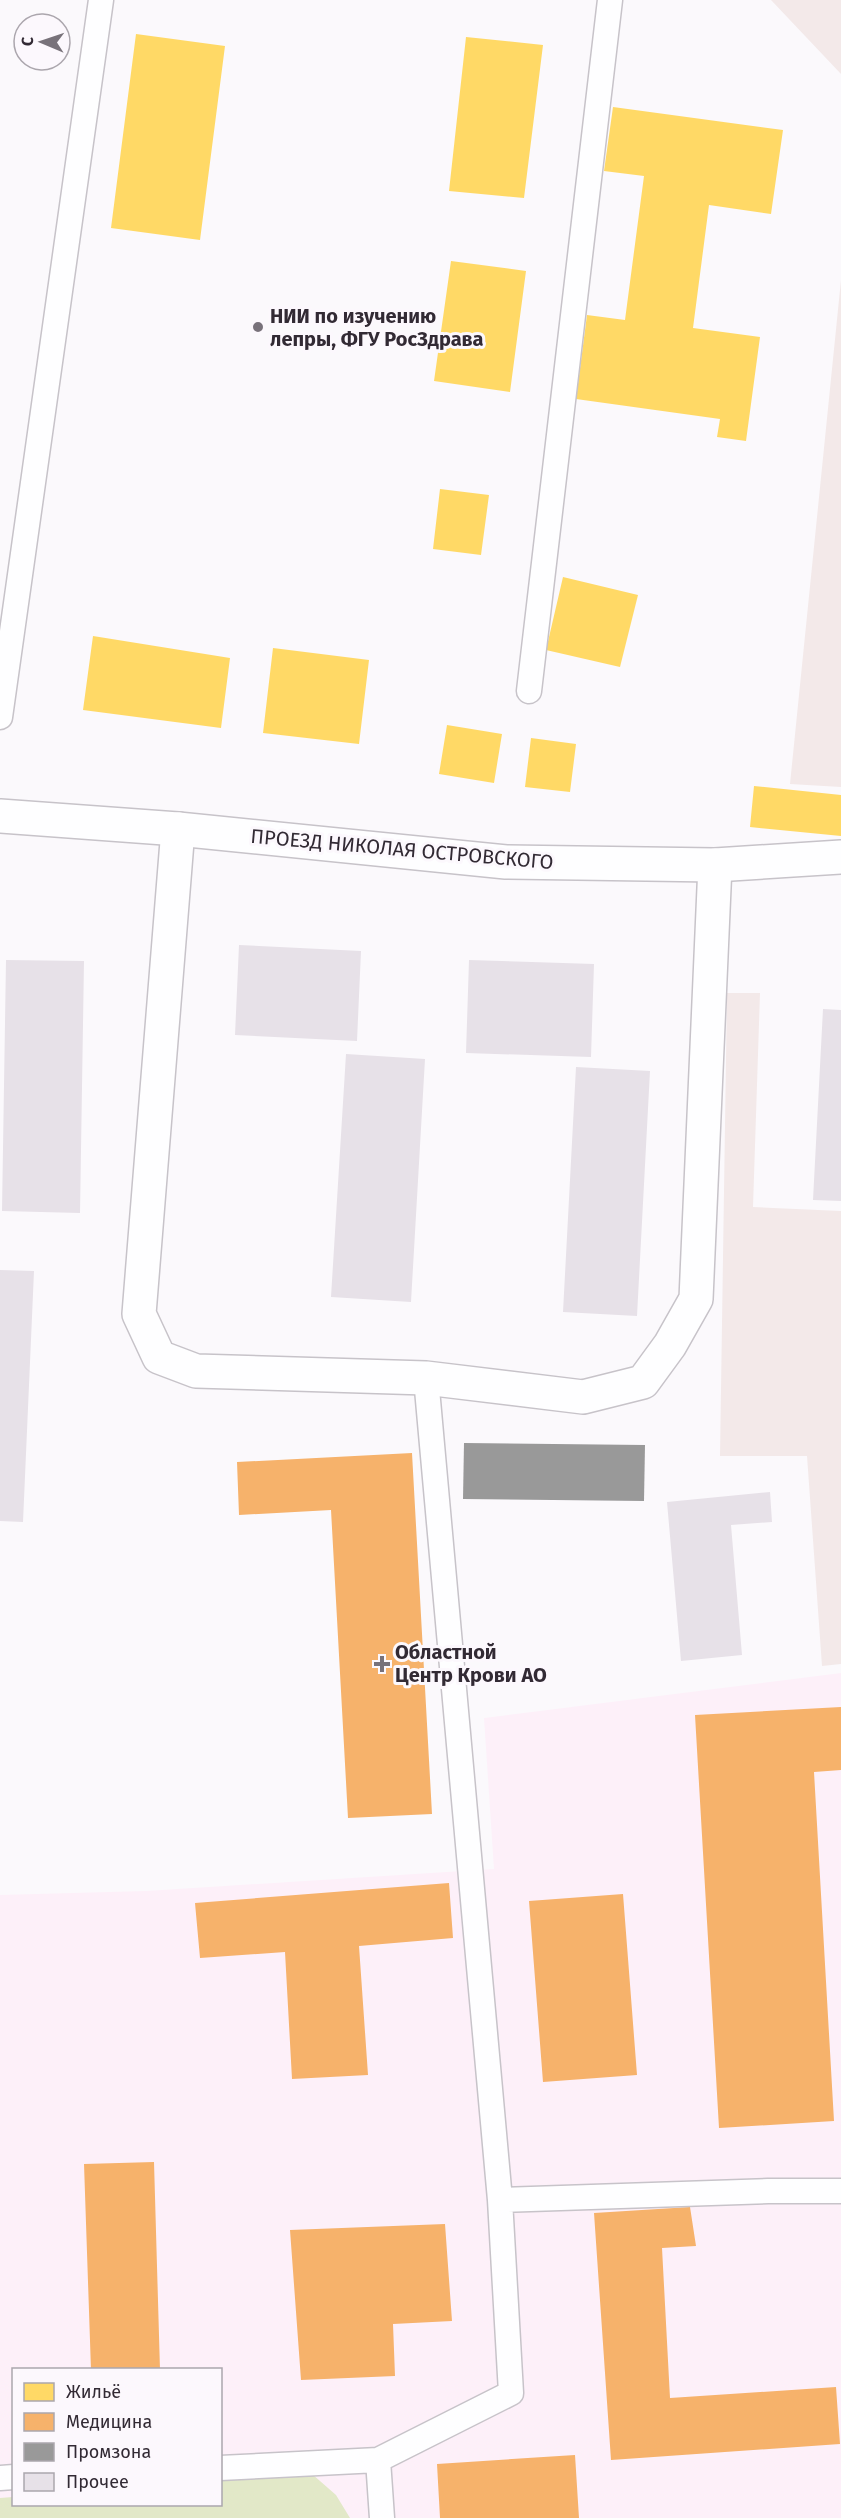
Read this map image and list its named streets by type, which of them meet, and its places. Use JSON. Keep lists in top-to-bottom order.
{
  "streets": {
    "street": ["ПРОЕЗД НИКОЛАЯ ОСТРОВСКОГО"]
  },
  "places": {
    "other": ["НИИ по изучению лепры, ФГУ РосЗдрава"],
    "health": ["Областной Центр Крови АО"]
  },
  "legend": [
    "Жильё",
    "Медицина",
    "Промзона",
    "Прочее"
  ],
  "north": "left"
}
